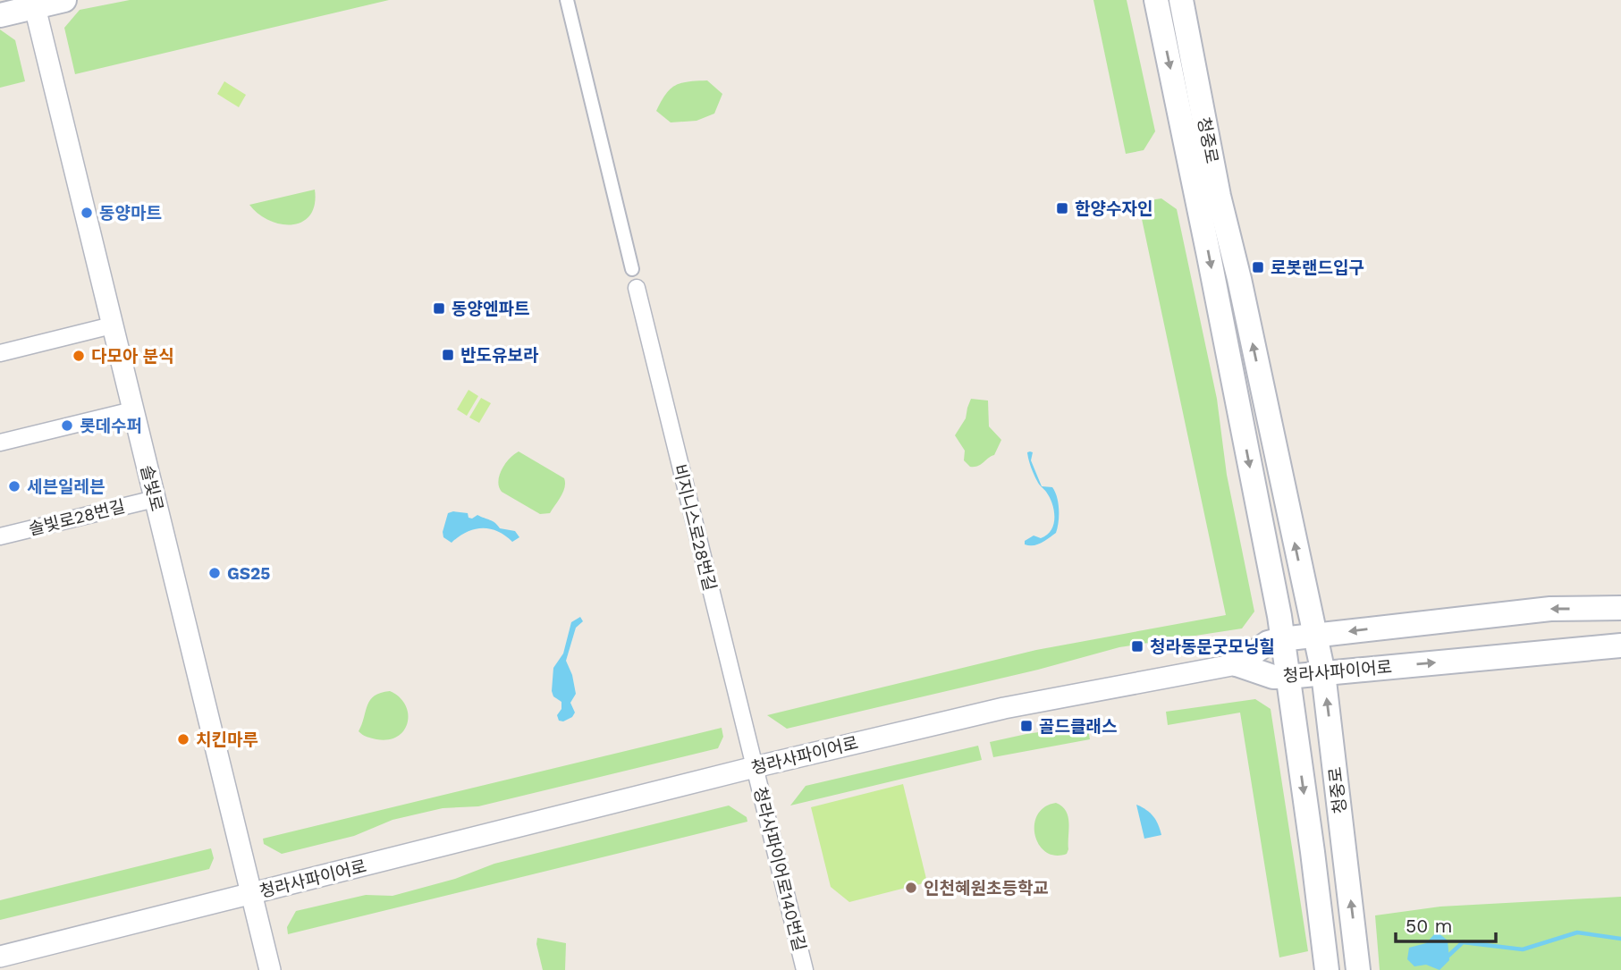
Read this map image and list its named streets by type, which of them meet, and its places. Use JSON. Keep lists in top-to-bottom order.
{
  "streets": {
    "main road": ["청중로", "청라사파이어로"],
    "street": [
      "솔빛로",
      "솔빛로28번길",
      "비지니스로28번길",
      "청라사파이어로140번길"
    ]
  },
  "crossings": [
    ["청중로", "청라사파이어로"],
    ["솔빛로", "솔빛로28번길"],
    ["솔빛로", "청라사파이어로"],
    ["비지니스로28번길", "청라사파이어로"],
    ["비지니스로28번길", "청라사파이어로140번길"],
    ["청라사파이어로", "청라사파이어로140번길"]
  ],
  "places": {
    "transit": [
      "한양수자인",
      "로봇랜드입구",
      "동양엔파트",
      "반도유보라",
      "청라동문굿모닝힐",
      "골드클래스"
    ],
    "other": [
      "동양마트",
      "다모아 분식",
      "롯데수퍼",
      "세븐일레븐",
      "GS25",
      "치킨마루",
      "인천혜원초등학교"
    ]
  },
  "scale_bar": "50 m"
}
